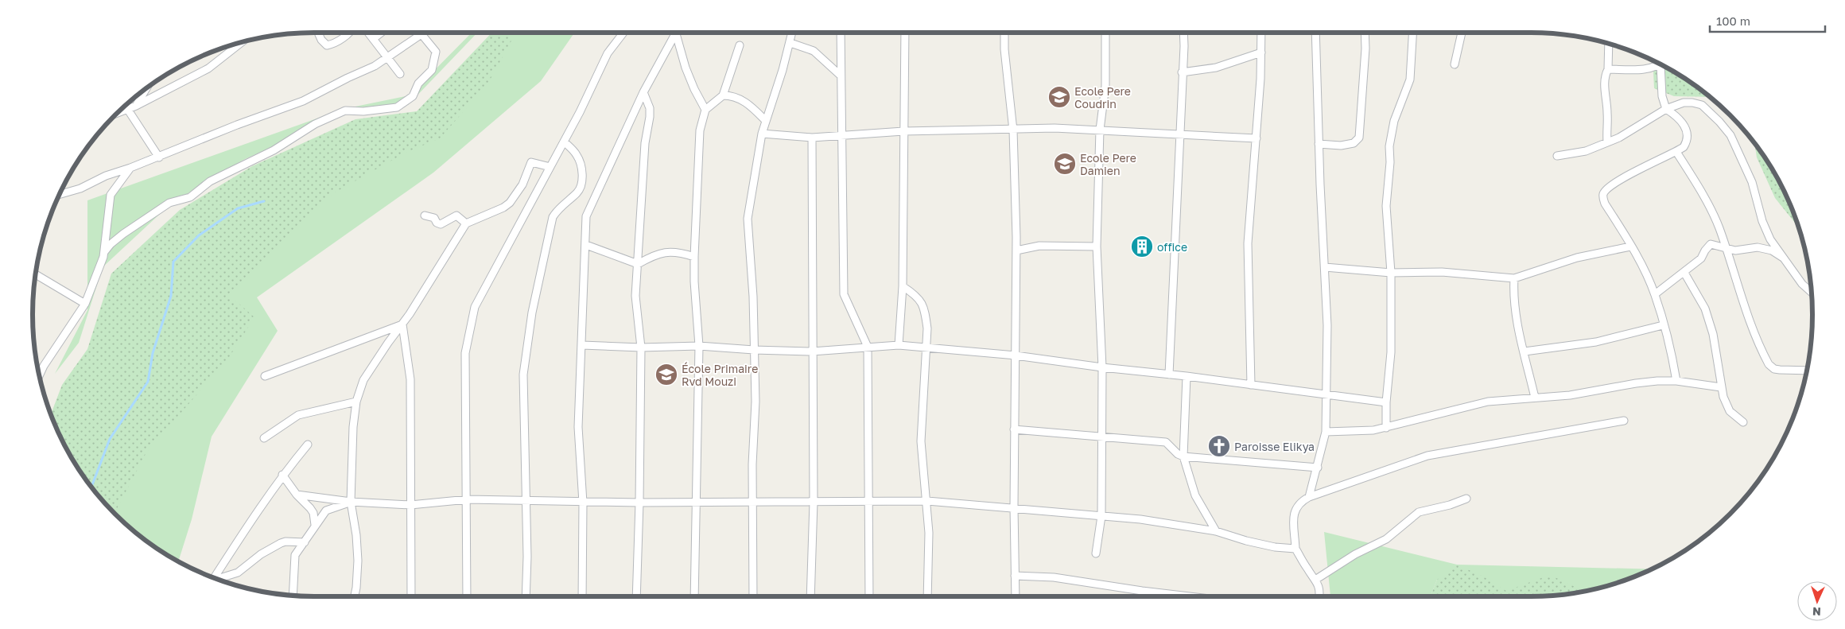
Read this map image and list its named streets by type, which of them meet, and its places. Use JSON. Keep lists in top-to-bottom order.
{
  "places": {
    "school or university": ["Ecole Pere Coudrin", "Ecole Pere Damien", "École Primaire Rvd Mouzi"],
    "building": ["office"],
    "church": ["Paroisse Elikya"]
  },
  "scale_bar": "100 m",
  "north": "bottom"
}
